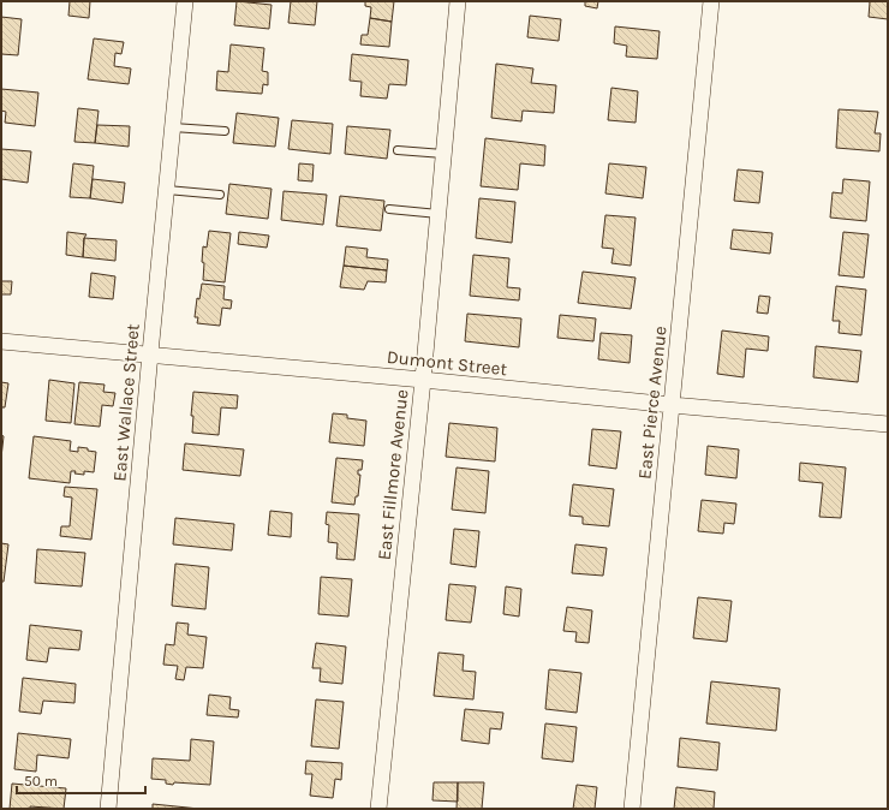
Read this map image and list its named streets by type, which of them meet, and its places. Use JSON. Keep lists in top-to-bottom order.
{
  "streets": {
    "street": [
      "Dumont Street",
      "East Wallace Street",
      "East Pierce Avenue",
      "East Fillmore Avenue"
    ]
  },
  "crossings": [
    ["Dumont Street", "East Wallace Street"],
    ["Dumont Street", "East Pierce Avenue"],
    ["Dumont Street", "East Fillmore Avenue"]
  ],
  "scale_bar": "50 m"
}
